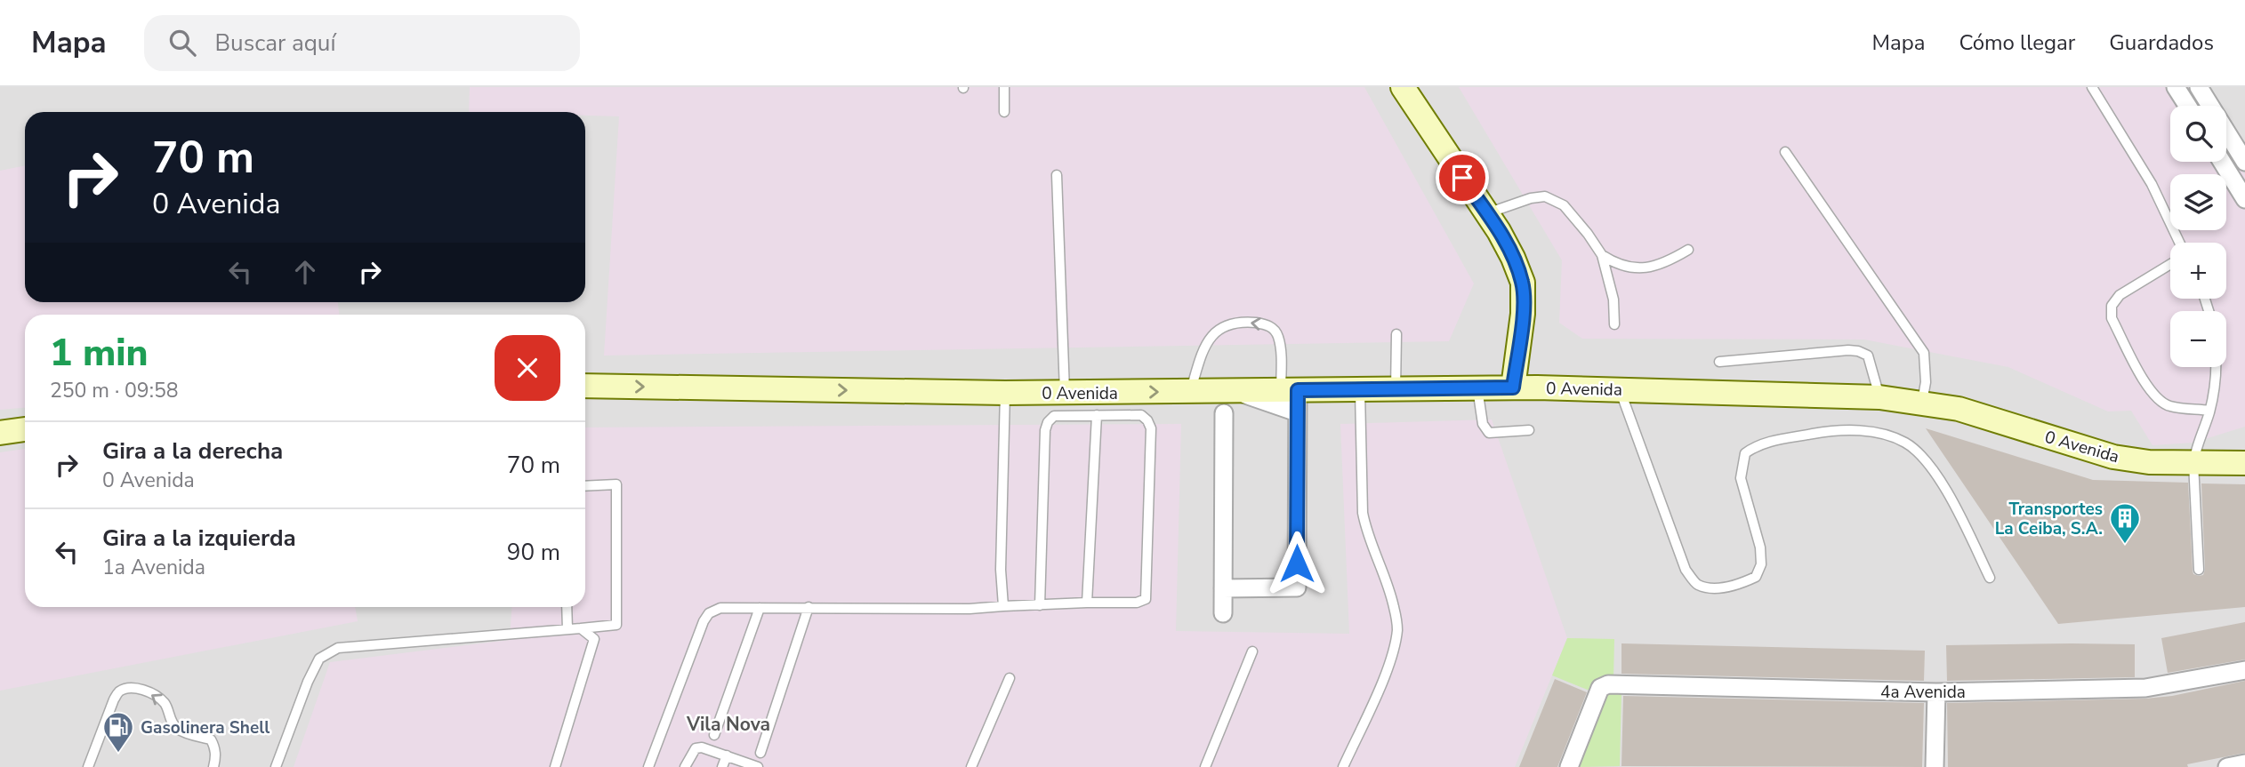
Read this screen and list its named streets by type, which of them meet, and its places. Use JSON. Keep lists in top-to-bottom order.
{
  "streets": {
    "street": ["0 Avenida", "4a Avenida"]
  },
  "districts": ["Vila Nova"],
  "places": {
    "building": ["Transportes La Ceiba, S.A."],
    "fuel station": ["Gasolinera Shell"]
  },
  "page": {
    "header": "Mapa",
    "search": "Buscar aquí",
    "nav": ["Mapa", "Cómo llegar", "Guardados"],
    "map_buttons": ["+", "−"],
    "turn": ["70 m", "0 Avenida"],
    "heading": ["1 min", "250 m · 09:58"],
    "list": [
      {
        "name": "Gira a la derecha",
        "note": "0 Avenida",
        "value": "70 m"
      },
      {
        "name": "Gira a la izquierda",
        "note": "1a Avenida",
        "value": "90 m"
      }
    ]
  }
}
